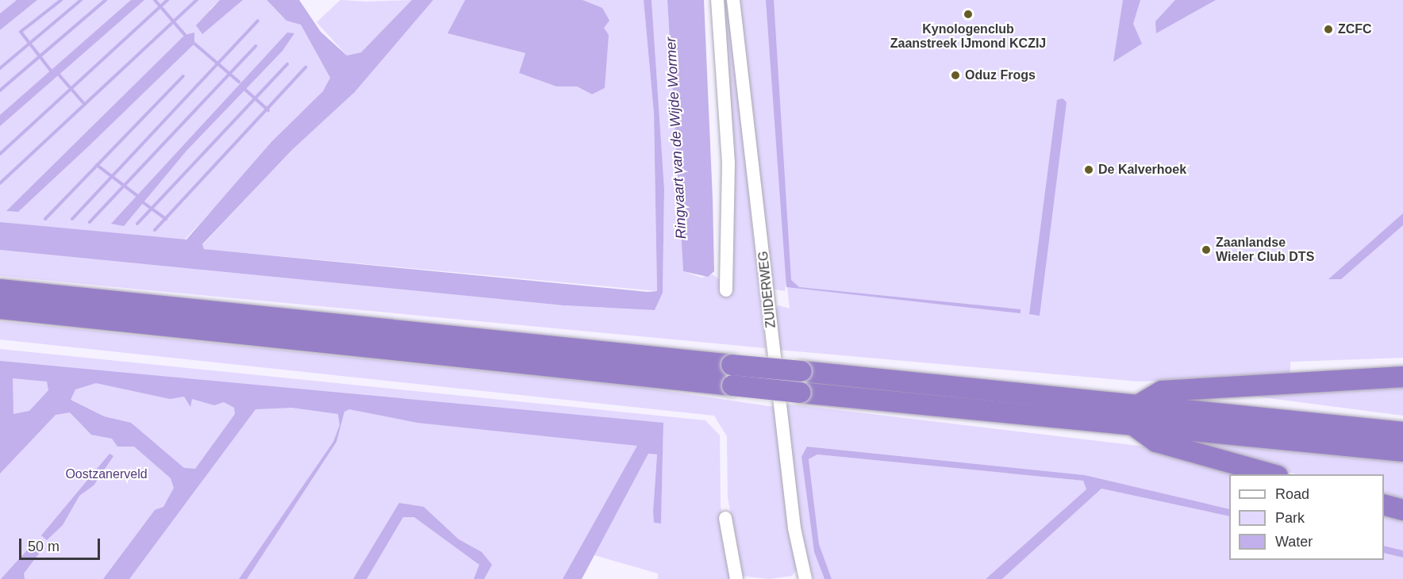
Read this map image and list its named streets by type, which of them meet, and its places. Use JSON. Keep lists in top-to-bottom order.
{
  "streets": {
    "street": ["ZUIDERWEG"]
  },
  "water": ["Ringvaart van de Wijde Wormer"],
  "parks": ["Oostzanerveld"],
  "places": [
    "Kynologenclub Zaanstreek IJmond KCZIJ",
    "ZCFC",
    "Oduz Frogs",
    "De Kalverhoek",
    "Zaanlandse Wieler Club DTS"
  ],
  "legend": ["Road", "Park", "Water"],
  "scale_bar": "50 m"
}
